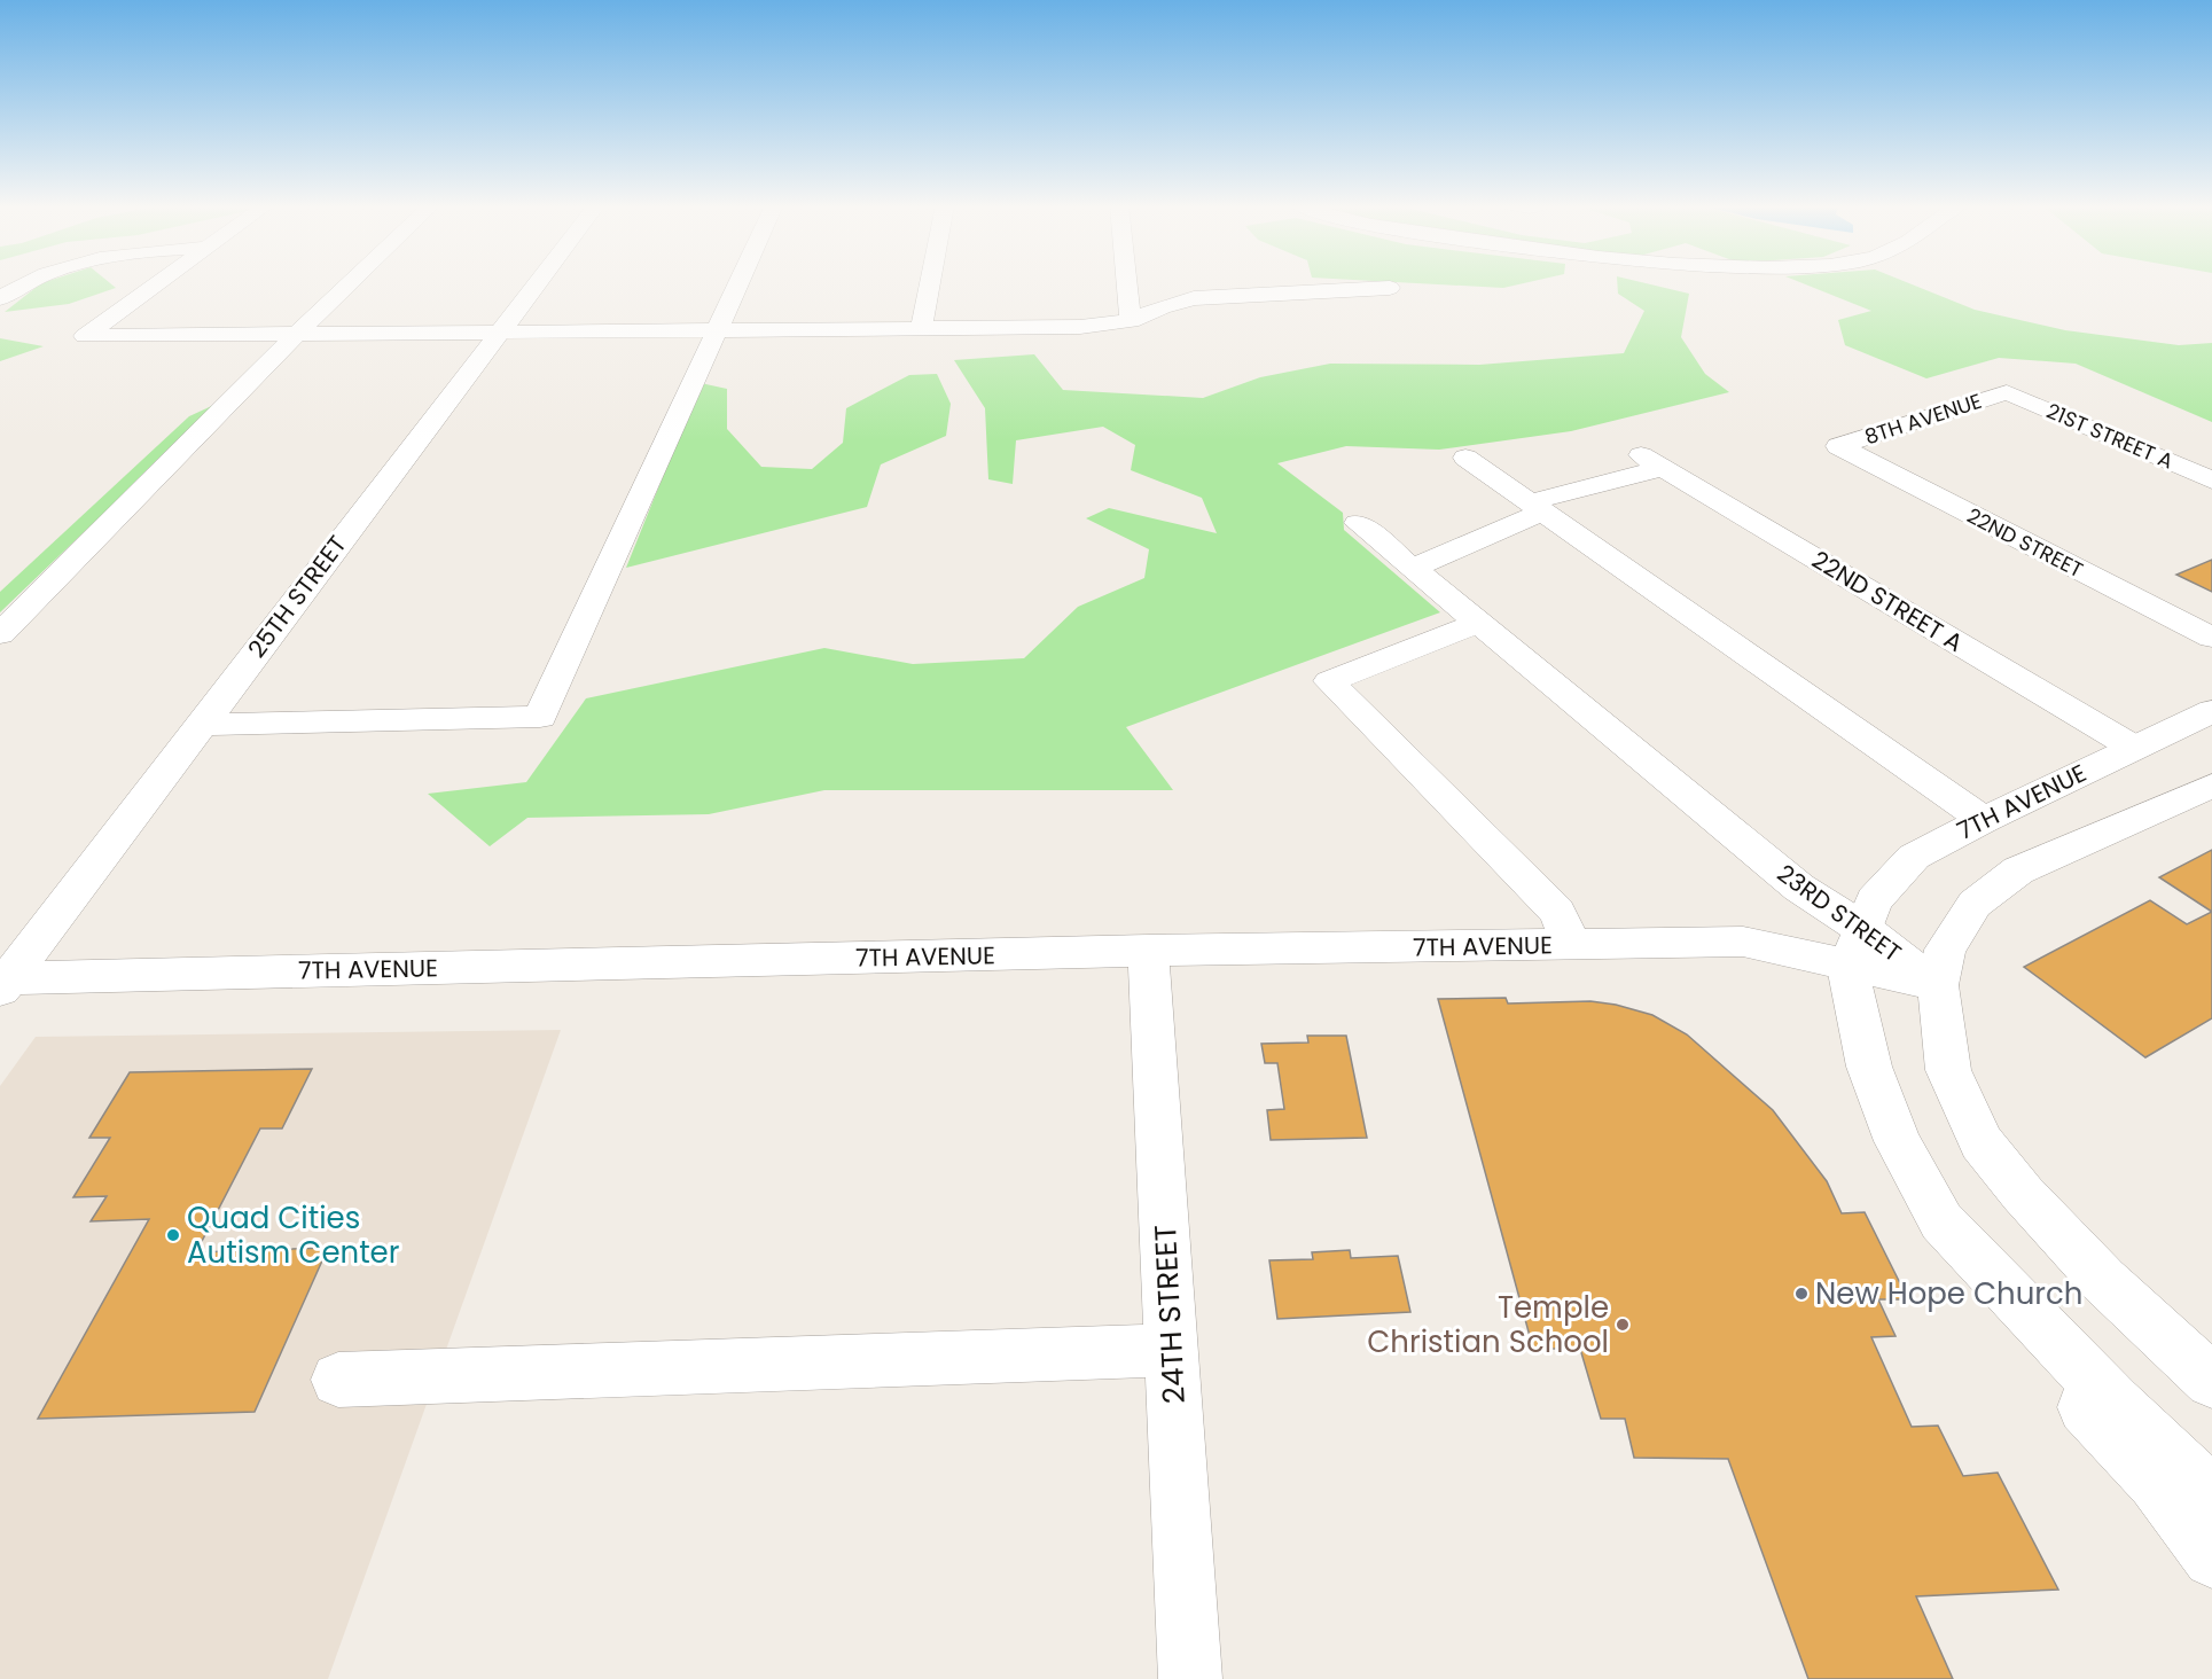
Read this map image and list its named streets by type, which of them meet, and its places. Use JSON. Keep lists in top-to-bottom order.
{
  "streets": {
    "street": [
      "8TH AVENUE",
      "21ST STREET A",
      "22ND STREET",
      "25TH STREET",
      "22ND STREET A",
      "7TH AVENUE",
      "23RD STREET",
      "24TH STREET"
    ]
  },
  "crossings": [
    ["8TH AVENUE", "21ST STREET A"],
    ["8TH AVENUE", "22ND STREET"],
    ["25TH STREET", "7TH AVENUE"],
    ["22ND STREET A", "7TH AVENUE"],
    ["7TH AVENUE", "23RD STREET"],
    ["7TH AVENUE", "24TH STREET"]
  ],
  "places": ["Quad Cities Autism Center", "New Hope Church", "Temple Christian School"]
}
